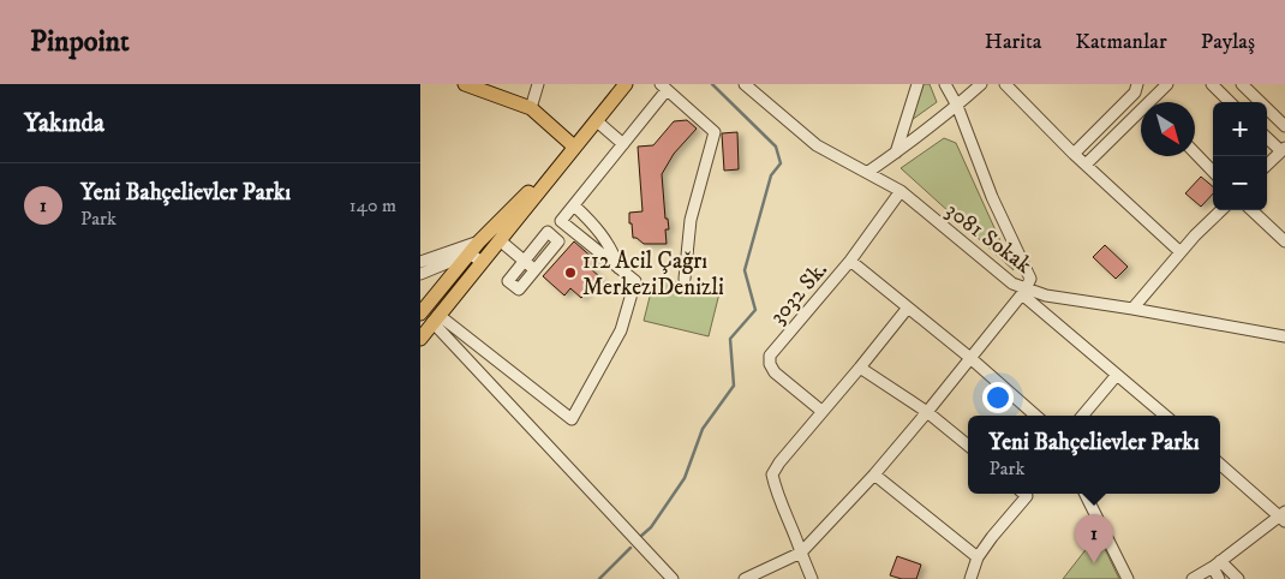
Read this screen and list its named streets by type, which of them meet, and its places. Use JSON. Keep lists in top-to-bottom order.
{
  "streets": {
    "street": ["3081 Sokak", "3032 Sk."]
  },
  "crossings": [
    ["3081 Sokak", "3032 Sk."]
  ],
  "places": ["112 Acil Çağrı MerkeziDenizli"],
  "north": "bottom right",
  "page": {
    "header": "Pinpoint",
    "nav": ["Harita", "Katmanlar", "Paylaş"],
    "heading": "Yakında",
    "map_buttons": ["+", "−"],
    "list": [
      {
        "mark": "1",
        "name": "Yeni Bahçelievler Parkı",
        "note": "Park",
        "value": "140 m"
      }
    ],
    "popup": ["Yeni Bahçelievler Parkı", "Park"],
    "pins": "1"
  }
}
